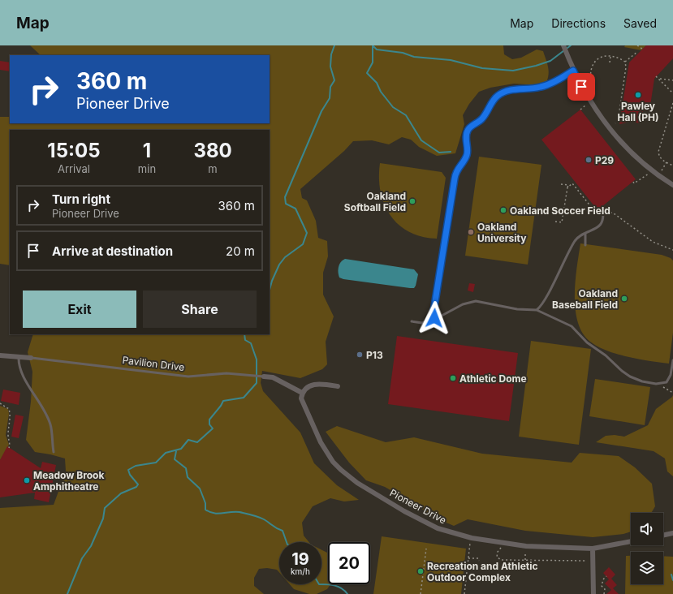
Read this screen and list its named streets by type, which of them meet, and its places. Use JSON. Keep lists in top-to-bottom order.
{
  "streets": {
    "street": ["Pavilion Drive", "Pioneer Drive"]
  },
  "crossings": [
    ["Pavilion Drive", "Pioneer Drive"]
  ],
  "places": [
    "Pawley Hall (PH)",
    "P29",
    "Oakland Softball Field",
    "Oakland Soccer Field",
    "Oakland University",
    "Oakland Baseball Field",
    "P13",
    "Athletic Dome",
    "Meadow Brook Amphitheatre",
    "Recreation and Athletic Outdoor Complex"
  ],
  "page": {
    "header": "Map",
    "nav": ["Map", "Directions", "Saved"],
    "turn": ["360 m", "Pioneer Drive"],
    "eta": [
      "15:05",
      "Arrival",
      "1",
      "min",
      "380",
      "m"
    ],
    "list": [
      {
        "name": "Turn right",
        "note": "Pioneer Drive",
        "value": "360 m"
      },
      {
        "name": "Arrive at destination",
        "value": "20 m"
      }
    ],
    "buttons": ["Exit", "Share"],
    "speed": "19 km/h",
    "limit": "20"
  }
}
